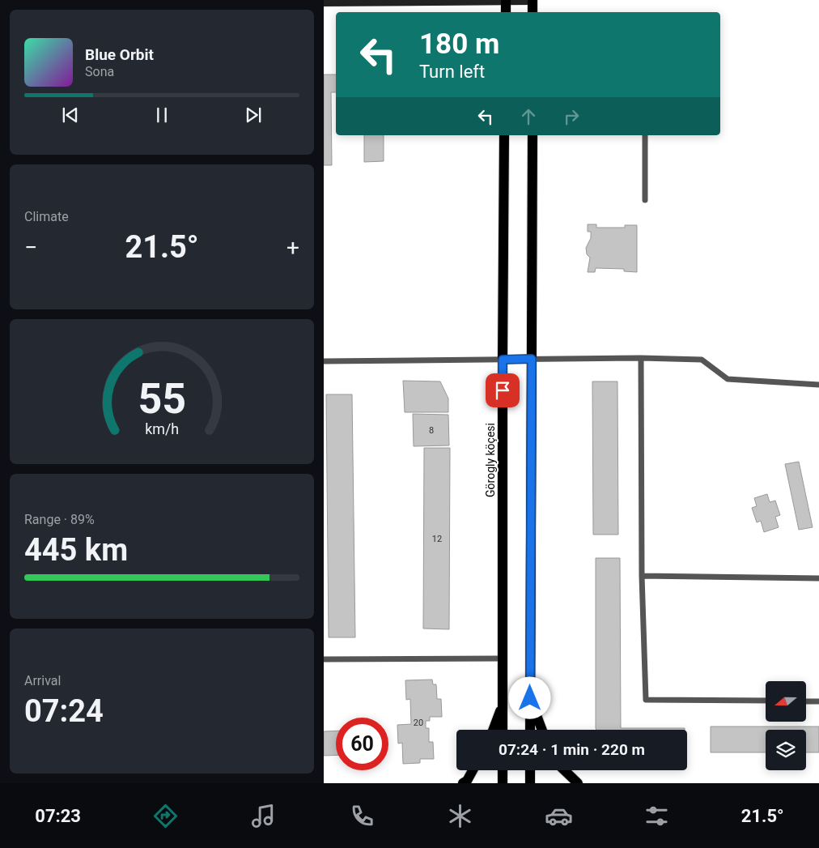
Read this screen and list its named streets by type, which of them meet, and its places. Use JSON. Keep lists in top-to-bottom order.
{
  "streets": {
    "main road": ["Görogly köçesi"]
  },
  "house_numbers": ["8", "12", "20"],
  "north": "left",
  "page": {
    "turn": ["180 m", "Turn left"],
    "song": ["Blue Orbit", "Sona"],
    "tile": [
      "Climate",
      ["Range · 89%", "445 km"],
      ["Arrival", "07:24"]
    ],
    "heat": ["−", "21.5°", "+"],
    "limit": "60",
    "trip": "07:24 · 1 min · 220 m",
    "tabs": ["07:23", "21.5°"],
    "gauge": ["55", "km/h"]
  }
}
